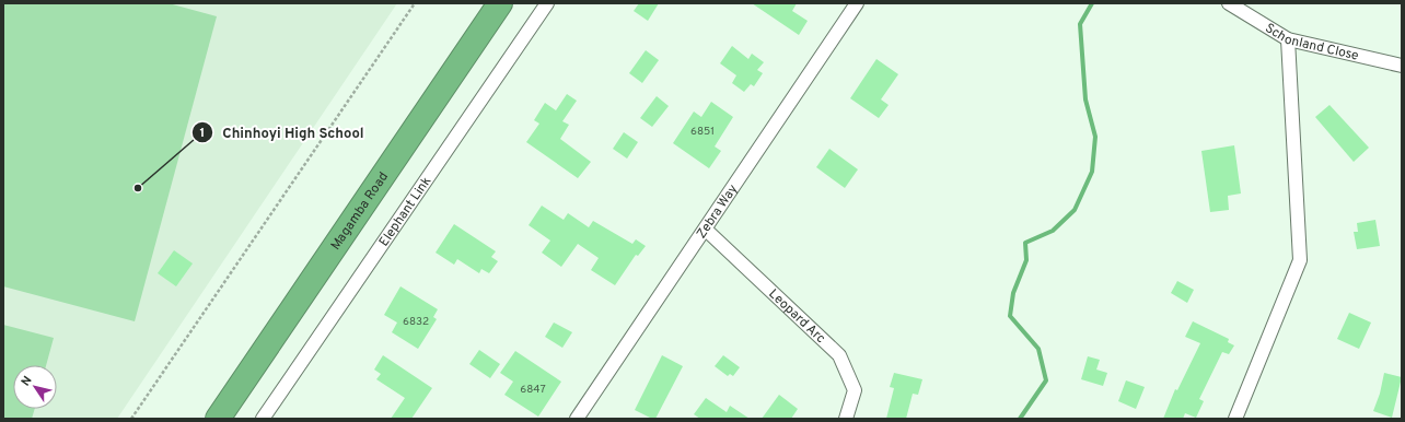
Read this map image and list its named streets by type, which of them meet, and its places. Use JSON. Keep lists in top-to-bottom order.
{
  "streets": {
    "highway": ["Magamba Road"],
    "street": [
      "Schonland Close",
      "Elephant Link",
      "Zebra Way",
      "Leopard Arc"
    ]
  },
  "crossings": [
    ["Zebra Way", "Leopard Arc"]
  ],
  "places": ["Chinhoyi High School"],
  "house_numbers": ["6851", "6832", "6847"],
  "north": "top left"
}
